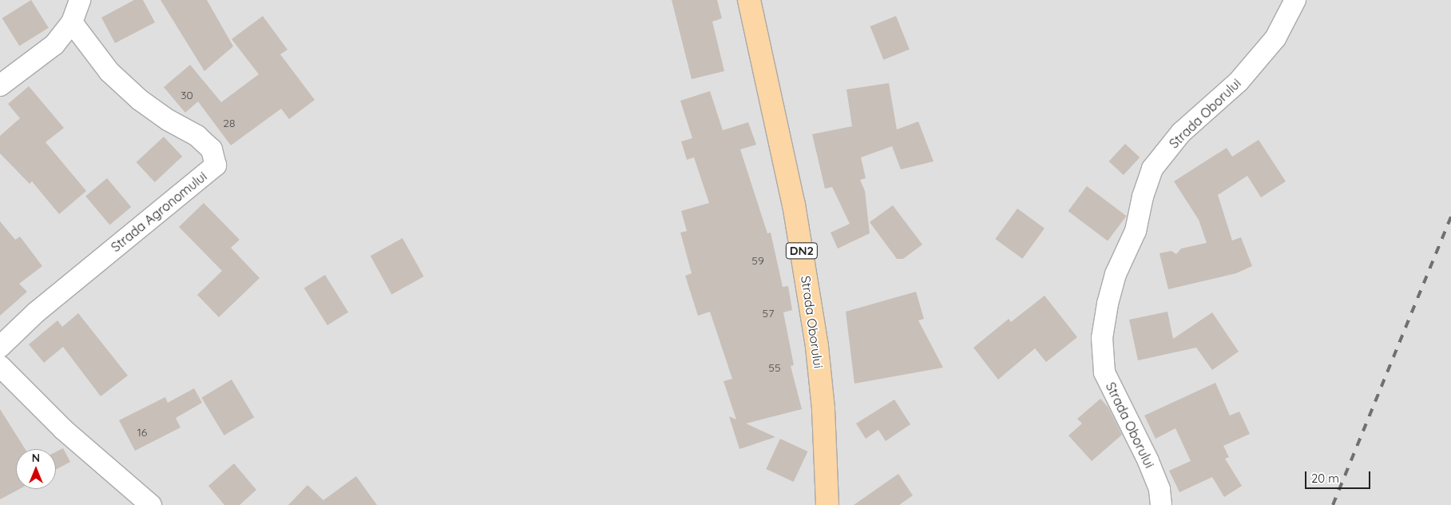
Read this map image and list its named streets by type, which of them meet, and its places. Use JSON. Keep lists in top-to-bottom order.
{
  "streets": {
    "main road": ["Strada Oborului", "DN2"],
    "street": ["Strada Agronomului"]
  },
  "house_numbers": [
    "30",
    "28",
    "59",
    "57",
    "55",
    "16"
  ],
  "scale_bar": "20 m",
  "north": "top"
}
